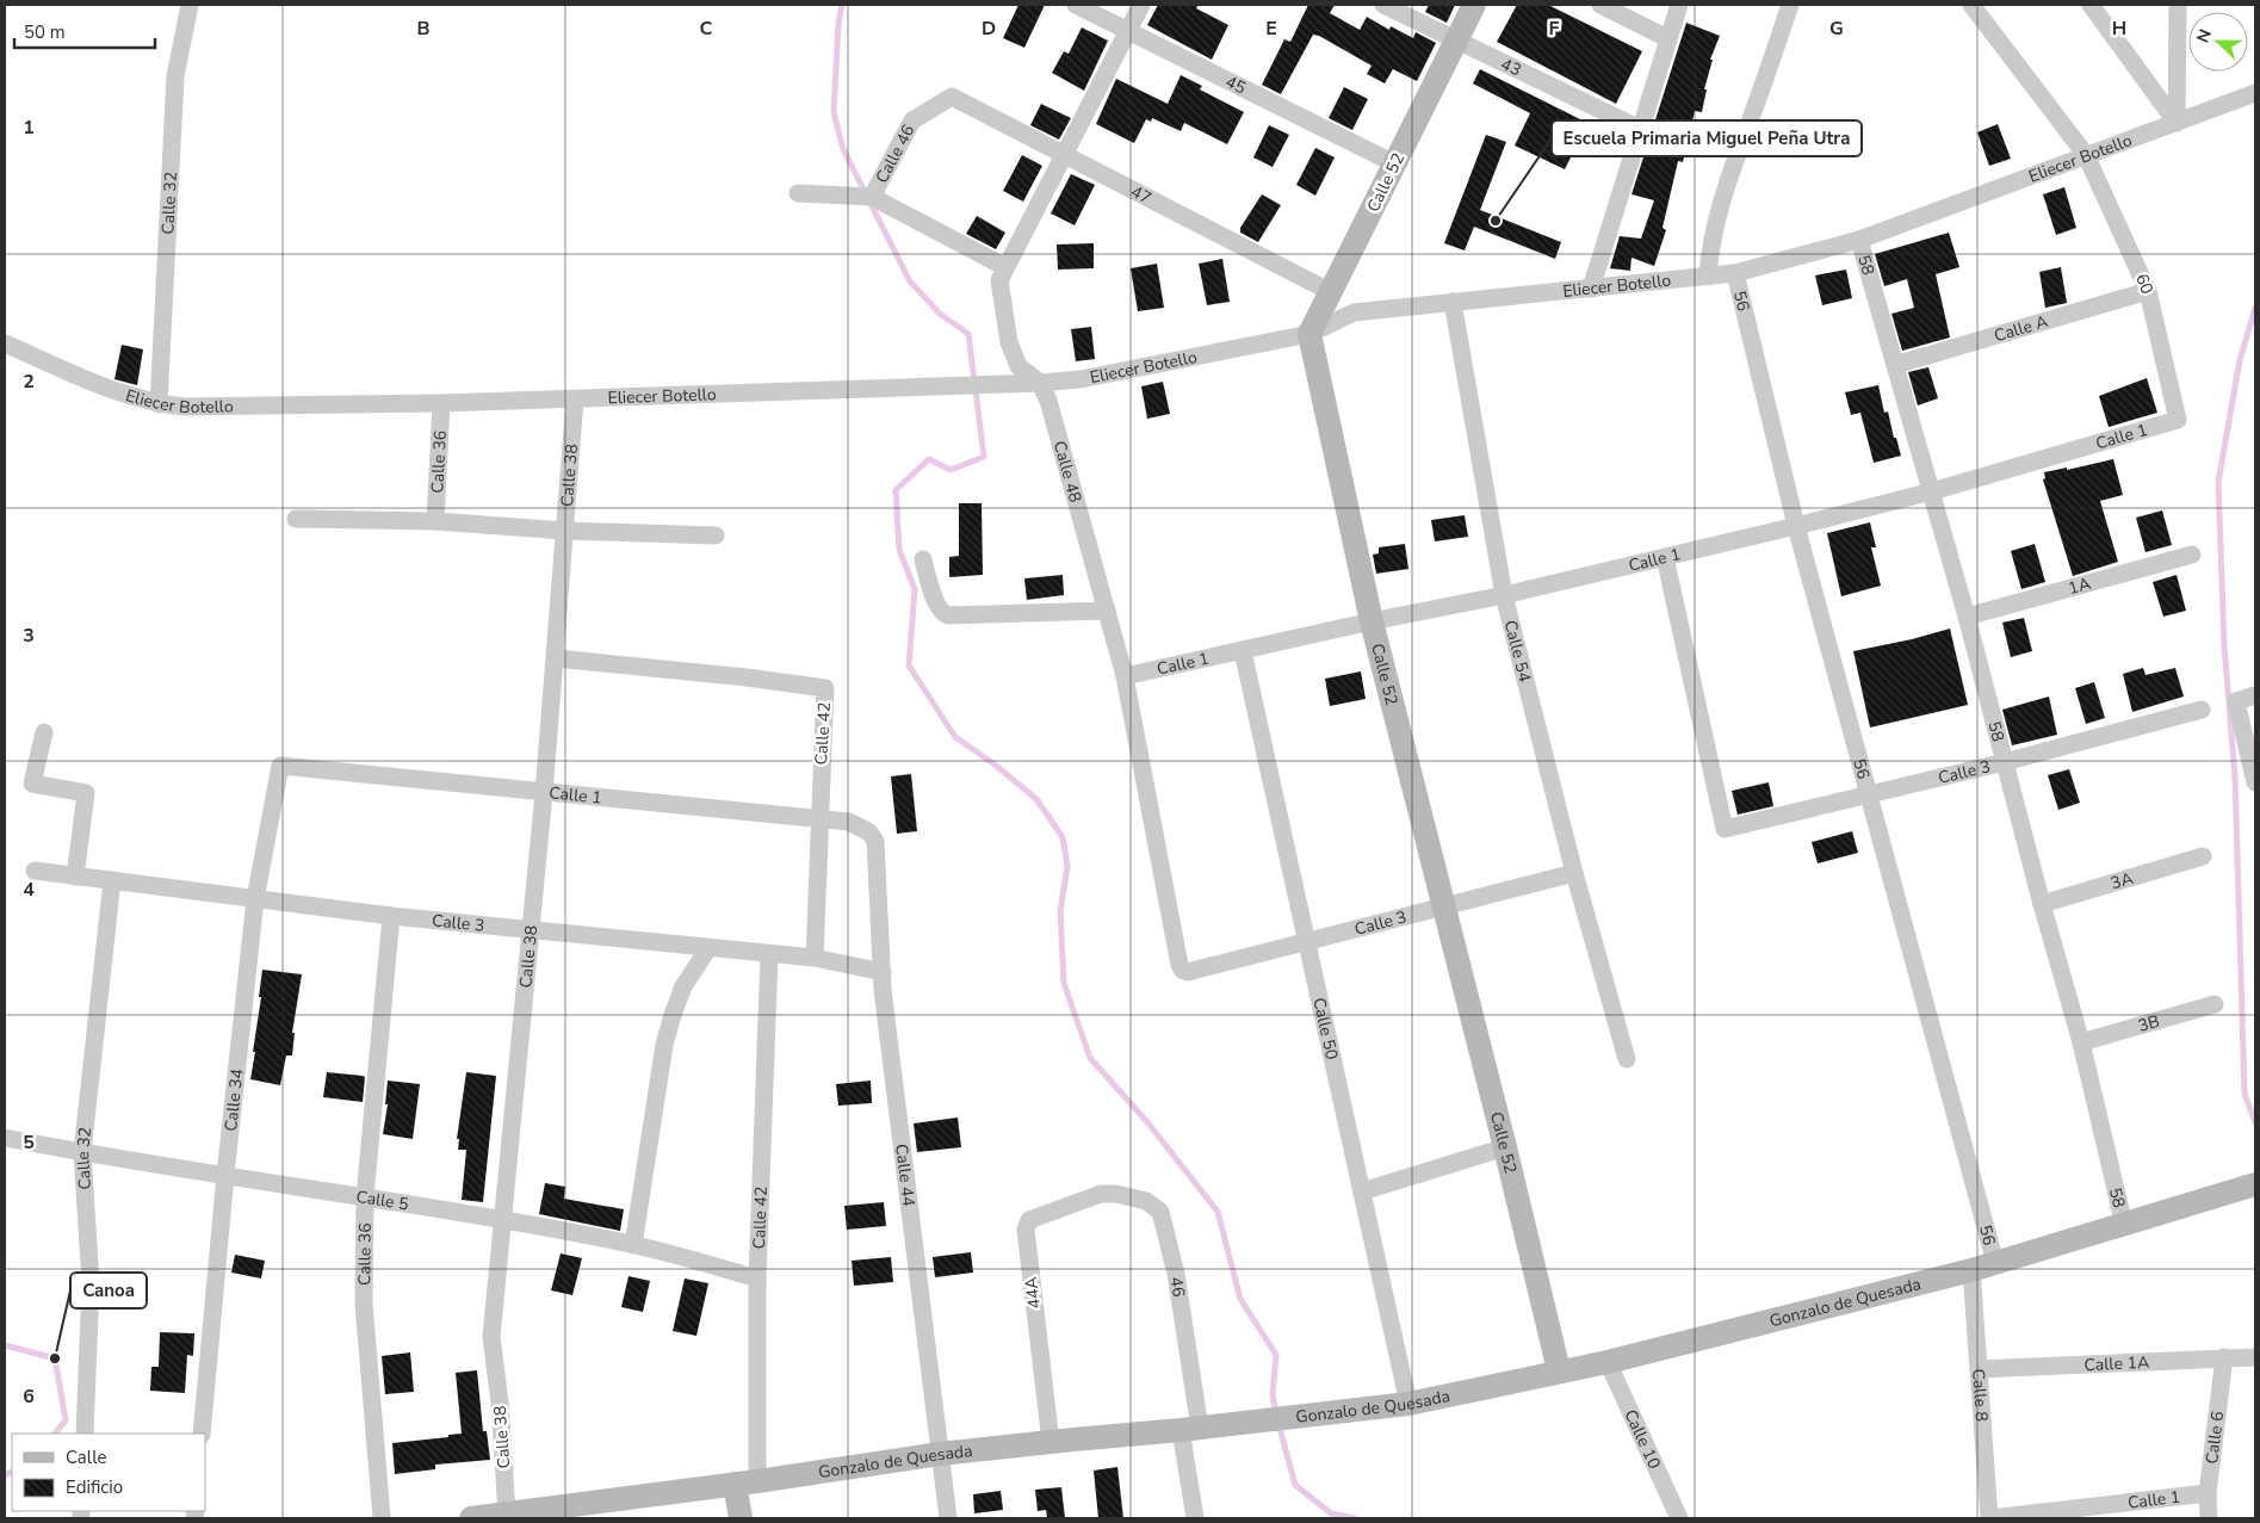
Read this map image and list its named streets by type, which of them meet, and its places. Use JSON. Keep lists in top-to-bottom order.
{
  "streets": {
    "street": [
      "43",
      "45",
      "Calle 46",
      "Eliecer Botello",
      "Calle 52",
      "47",
      "Calle 32",
      "58",
      "60",
      "56",
      "Calle A",
      "Calle 1",
      "Calle 36",
      "Calle 48",
      "Calle 38",
      "1A",
      "Calle 54",
      "Calle 42",
      "Calle 3",
      "3A",
      "3B",
      "Calle 50",
      "Calle 34",
      "Calle 44",
      "Calle 5",
      "46",
      "44A",
      "Gonzalo de Quesada",
      "Calle 1A",
      "Calle 8",
      "Calle 6",
      "Calle 10"
    ]
  },
  "crossings": [
    ["43", "Calle 52"],
    ["45", "Calle 52"],
    ["45", "Calle 48"],
    ["Calle 46", "47"],
    ["Eliecer Botello", "Calle 52"],
    ["Eliecer Botello", "Calle 32"],
    ["Eliecer Botello", "58"],
    ["Eliecer Botello", "60"],
    ["Eliecer Botello", "56"],
    ["Eliecer Botello", "Calle 36"],
    ["Eliecer Botello", "Calle 48"],
    ["Eliecer Botello", "Calle 38"],
    ["Eliecer Botello", "Calle 54"],
    ["Calle 52", "47"],
    ["Calle 52", "Calle 1"],
    ["Calle 52", "Calle 3"],
    ["Calle 52", "Gonzalo de Quesada"],
    ["47", "Calle 48"],
    ["Calle 32", "Calle 3"],
    ["Calle 32", "Calle 5"],
    ["58", "Calle A"],
    ["58", "Calle 1"],
    ["58", "1A"],
    ["58", "Calle 3"],
    ["58", "3A"],
    ["58", "3B"],
    ["58", "Gonzalo de Quesada"],
    ["60", "Calle A"],
    ["60", "Calle 1"],
    ["56", "Calle 1"],
    ["56", "Calle 3"],
    ["56", "Gonzalo de Quesada"],
    ["Calle 1", "Calle 48"],
    ["Calle 1", "Calle 38"],
    ["Calle 1", "Calle 54"],
    ["Calle 1", "Calle 42"],
    ["Calle 1", "Calle 3"],
    ["Calle 1", "Calle 50"],
    ["Calle 1", "Calle 34"],
    ["Calle 1", "Calle 44"],
    ["Calle 1", "Calle 8"],
    ["Calle 1", "Calle 6"],
    ["Calle 36", "Calle 3"],
    ["Calle 36", "Calle 5"],
    ["Calle 48", "Calle 3"],
    ["Calle 38", "Calle 42"],
    ["Calle 38", "Calle 3"],
    ["Calle 38", "Calle 5"],
    ["Calle 38", "Gonzalo de Quesada"],
    ["Calle 54", "Calle 3"],
    ["Calle 42", "Calle 3"],
    ["Calle 42", "Calle 5"],
    ["Calle 42", "Gonzalo de Quesada"],
    ["Calle 3", "Calle 50"],
    ["Calle 3", "Calle 34"],
    ["Calle 3", "Calle 44"],
    ["Calle 50", "Gonzalo de Quesada"],
    ["Calle 34", "Calle 5"],
    ["Calle 44", "Gonzalo de Quesada"],
    ["46", "44A"],
    ["46", "Gonzalo de Quesada"],
    ["44A", "Gonzalo de Quesada"],
    ["Gonzalo de Quesada", "Calle 8"],
    ["Gonzalo de Quesada", "Calle 10"],
    ["Calle 1A", "Calle 8"],
    ["Calle 1A", "Calle 6"]
  ],
  "places": ["Escuela Primaria Miguel Peña Utra", "Canoa"],
  "legend": ["Calle", "Edificio"],
  "scale_bar": "50 m",
  "north": "left",
  "grid": {
    "columns": [
      "B",
      "C",
      "D",
      "E",
      "F",
      "G",
      "H"
    ],
    "rows": [
      "1",
      "2",
      "3",
      "4",
      "5",
      "6"
    ]
  }
}
